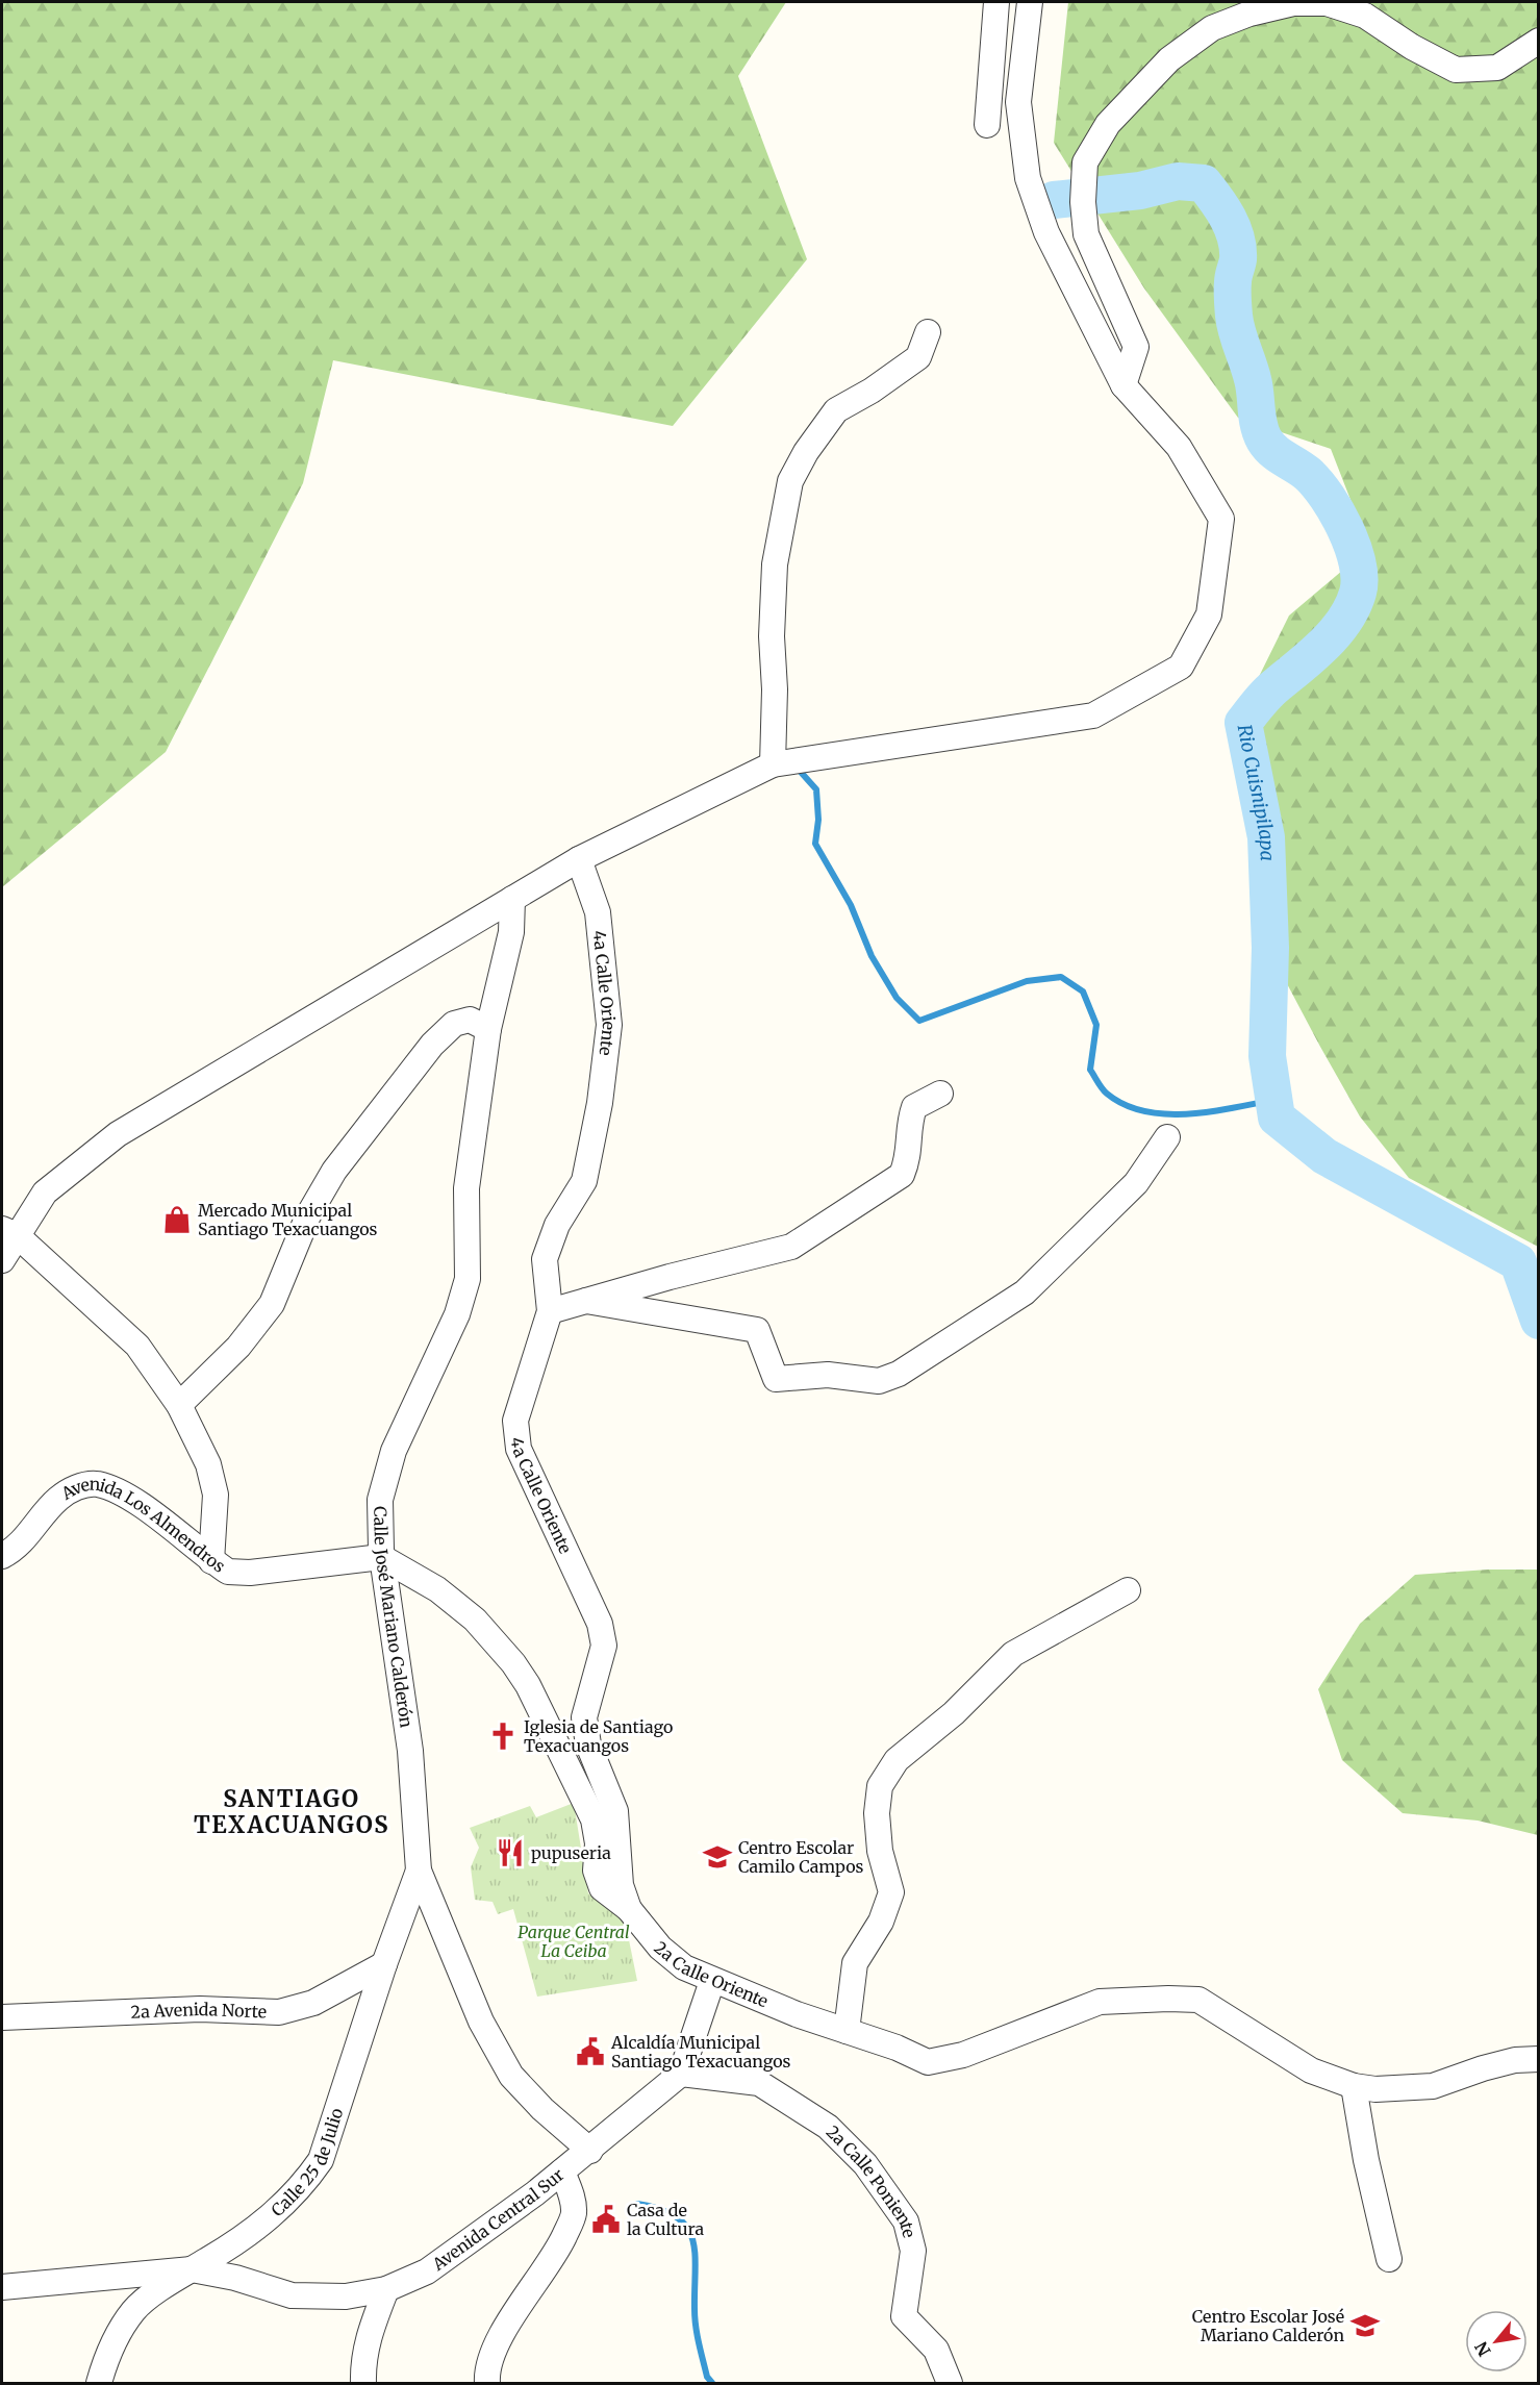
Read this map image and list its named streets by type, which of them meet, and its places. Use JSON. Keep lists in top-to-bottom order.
{
  "streets": {
    "street": [
      "4a Calle Oriente",
      "Avenida Los Almendros",
      "Calle José Mariano Calderón",
      "2a Calle Oriente",
      "2a Avenida Norte",
      "Calle 25 de Julio",
      "2a Calle Poniente",
      "Avenida Central Sur"
    ]
  },
  "crossings": [
    ["4a Calle Oriente", "2a Calle Oriente"],
    ["Avenida Los Almendros", "Calle José Mariano Calderón"],
    ["Avenida Los Almendros", "2a Calle Oriente"],
    ["Calle José Mariano Calderón", "2a Calle Oriente"],
    ["Calle José Mariano Calderón", "Calle 25 de Julio"],
    ["Calle José Mariano Calderón", "Avenida Central Sur"],
    ["2a Avenida Norte", "Calle 25 de Julio"],
    ["Calle 25 de Julio", "Avenida Central Sur"],
    ["2a Calle Poniente", "Avenida Central Sur"]
  ],
  "districts": ["SANTIAGO TEXACUANGOS"],
  "water": ["Rio Cuisnipilapa"],
  "parks": ["Parque Central La Ceiba"],
  "places": {
    "shop": ["Mercado Municipal Santiago Texacuangos"],
    "church": ["Iglesia de Santiago Texacuangos"],
    "restaurant": ["pupuseria"],
    "school or university": ["Centro Escolar Camilo Campos", "Centro Escolar José Mariano Calderón"],
    "public building": ["Alcaldía Municipal Santiago Texacuangos", "Casa de la Cultura"]
  },
  "north": "bottom left"
}
